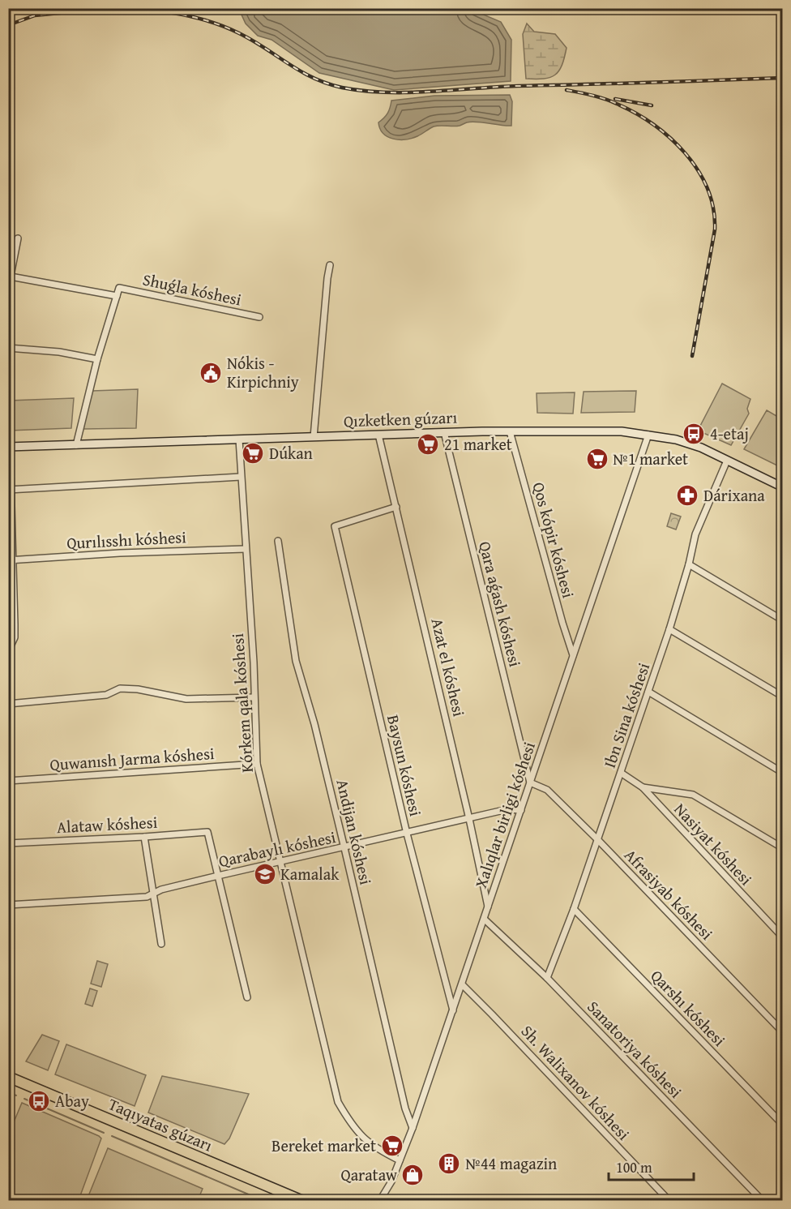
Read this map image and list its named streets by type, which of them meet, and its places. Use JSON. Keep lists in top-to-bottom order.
{
  "streets": {
    "highway": ["Taqıyatas gúzarı"],
    "street": [
      "Shuǵla kóshesi",
      "Qızketken gúzarı",
      "Qurılısshı kóshesi",
      "Qos kópir kóshesi",
      "Qara aǵash kóshesi",
      "Azat el kóshesi",
      "Kórkem qala kóshesi",
      "Ibn Sina kóshesi",
      "Quwanısh Jarma kóshesi",
      "Baysun kóshesi",
      "Xalıqlar birligi kóshesi",
      "Alataw kóshesi",
      "Andijan kóshesi",
      "Nasiyat kóshesi",
      "Qarabaylı kóshesi",
      "Afrasiyab kóshesi",
      "Qarshı kóshesi",
      "Sanatoriya kóshesi",
      "Sh. Walixanov kóshesi"
    ]
  },
  "crossings": [
    ["Qızketken gúzarı", "Qos kópir kóshesi"],
    ["Qızketken gúzarı", "Qara aǵash kóshesi"],
    ["Qızketken gúzarı", "Azat el kóshesi"],
    ["Qızketken gúzarı", "Kórkem qala kóshesi"],
    ["Qızketken gúzarı", "Ibn Sina kóshesi"],
    ["Qızketken gúzarı", "Xalıqlar birligi kóshesi"],
    ["Qurılısshı kóshesi", "Kórkem qala kóshesi"],
    ["Qos kópir kóshesi", "Xalıqlar birligi kóshesi"],
    ["Qara aǵash kóshesi", "Xalıqlar birligi kóshesi"],
    ["Qara aǵash kóshesi", "Afrasiyab kóshesi"],
    ["Azat el kóshesi", "Baysun kóshesi"],
    ["Azat el kóshesi", "Xalıqlar birligi kóshesi"],
    ["Azat el kóshesi", "Qarabaylı kóshesi"],
    ["Kórkem qala kóshesi", "Quwanısh Jarma kóshesi"],
    ["Kórkem qala kóshesi", "Xalıqlar birligi kóshesi"],
    ["Kórkem qala kóshesi", "Qarabaylı kóshesi"],
    ["Ibn Sina kóshesi", "Nasiyat kóshesi"],
    ["Ibn Sina kóshesi", "Afrasiyab kóshesi"],
    ["Ibn Sina kóshesi", "Qarshı kóshesi"],
    ["Ibn Sina kóshesi", "Sanatoriya kóshesi"],
    ["Baysun kóshesi", "Xalıqlar birligi kóshesi"],
    ["Baysun kóshesi", "Qarabaylı kóshesi"],
    ["Xalıqlar birligi kóshesi", "Andijan kóshesi"],
    ["Xalıqlar birligi kóshesi", "Qarabaylı kóshesi"],
    ["Xalıqlar birligi kóshesi", "Afrasiyab kóshesi"],
    ["Xalıqlar birligi kóshesi", "Sanatoriya kóshesi"],
    ["Xalıqlar birligi kóshesi", "Sh. Walixanov kóshesi"],
    ["Alataw kóshesi", "Qarabaylı kóshesi"],
    ["Andijan kóshesi", "Qarabaylı kóshesi"]
  ],
  "places": {
    "public building": ["Nókis - Kirpichniy"],
    "bus stop": ["4-etaj", "Abay"],
    "supermarket": [
      "21 market",
      "Dúkan",
      "№1 market",
      "Bereket market"
    ],
    "pharmacy": ["Dárixana"],
    "school or university": ["Kamalak"],
    "building": ["№44 magazin"],
    "shop": ["Qarataw"]
  },
  "scale_bar": "100 m"
}
